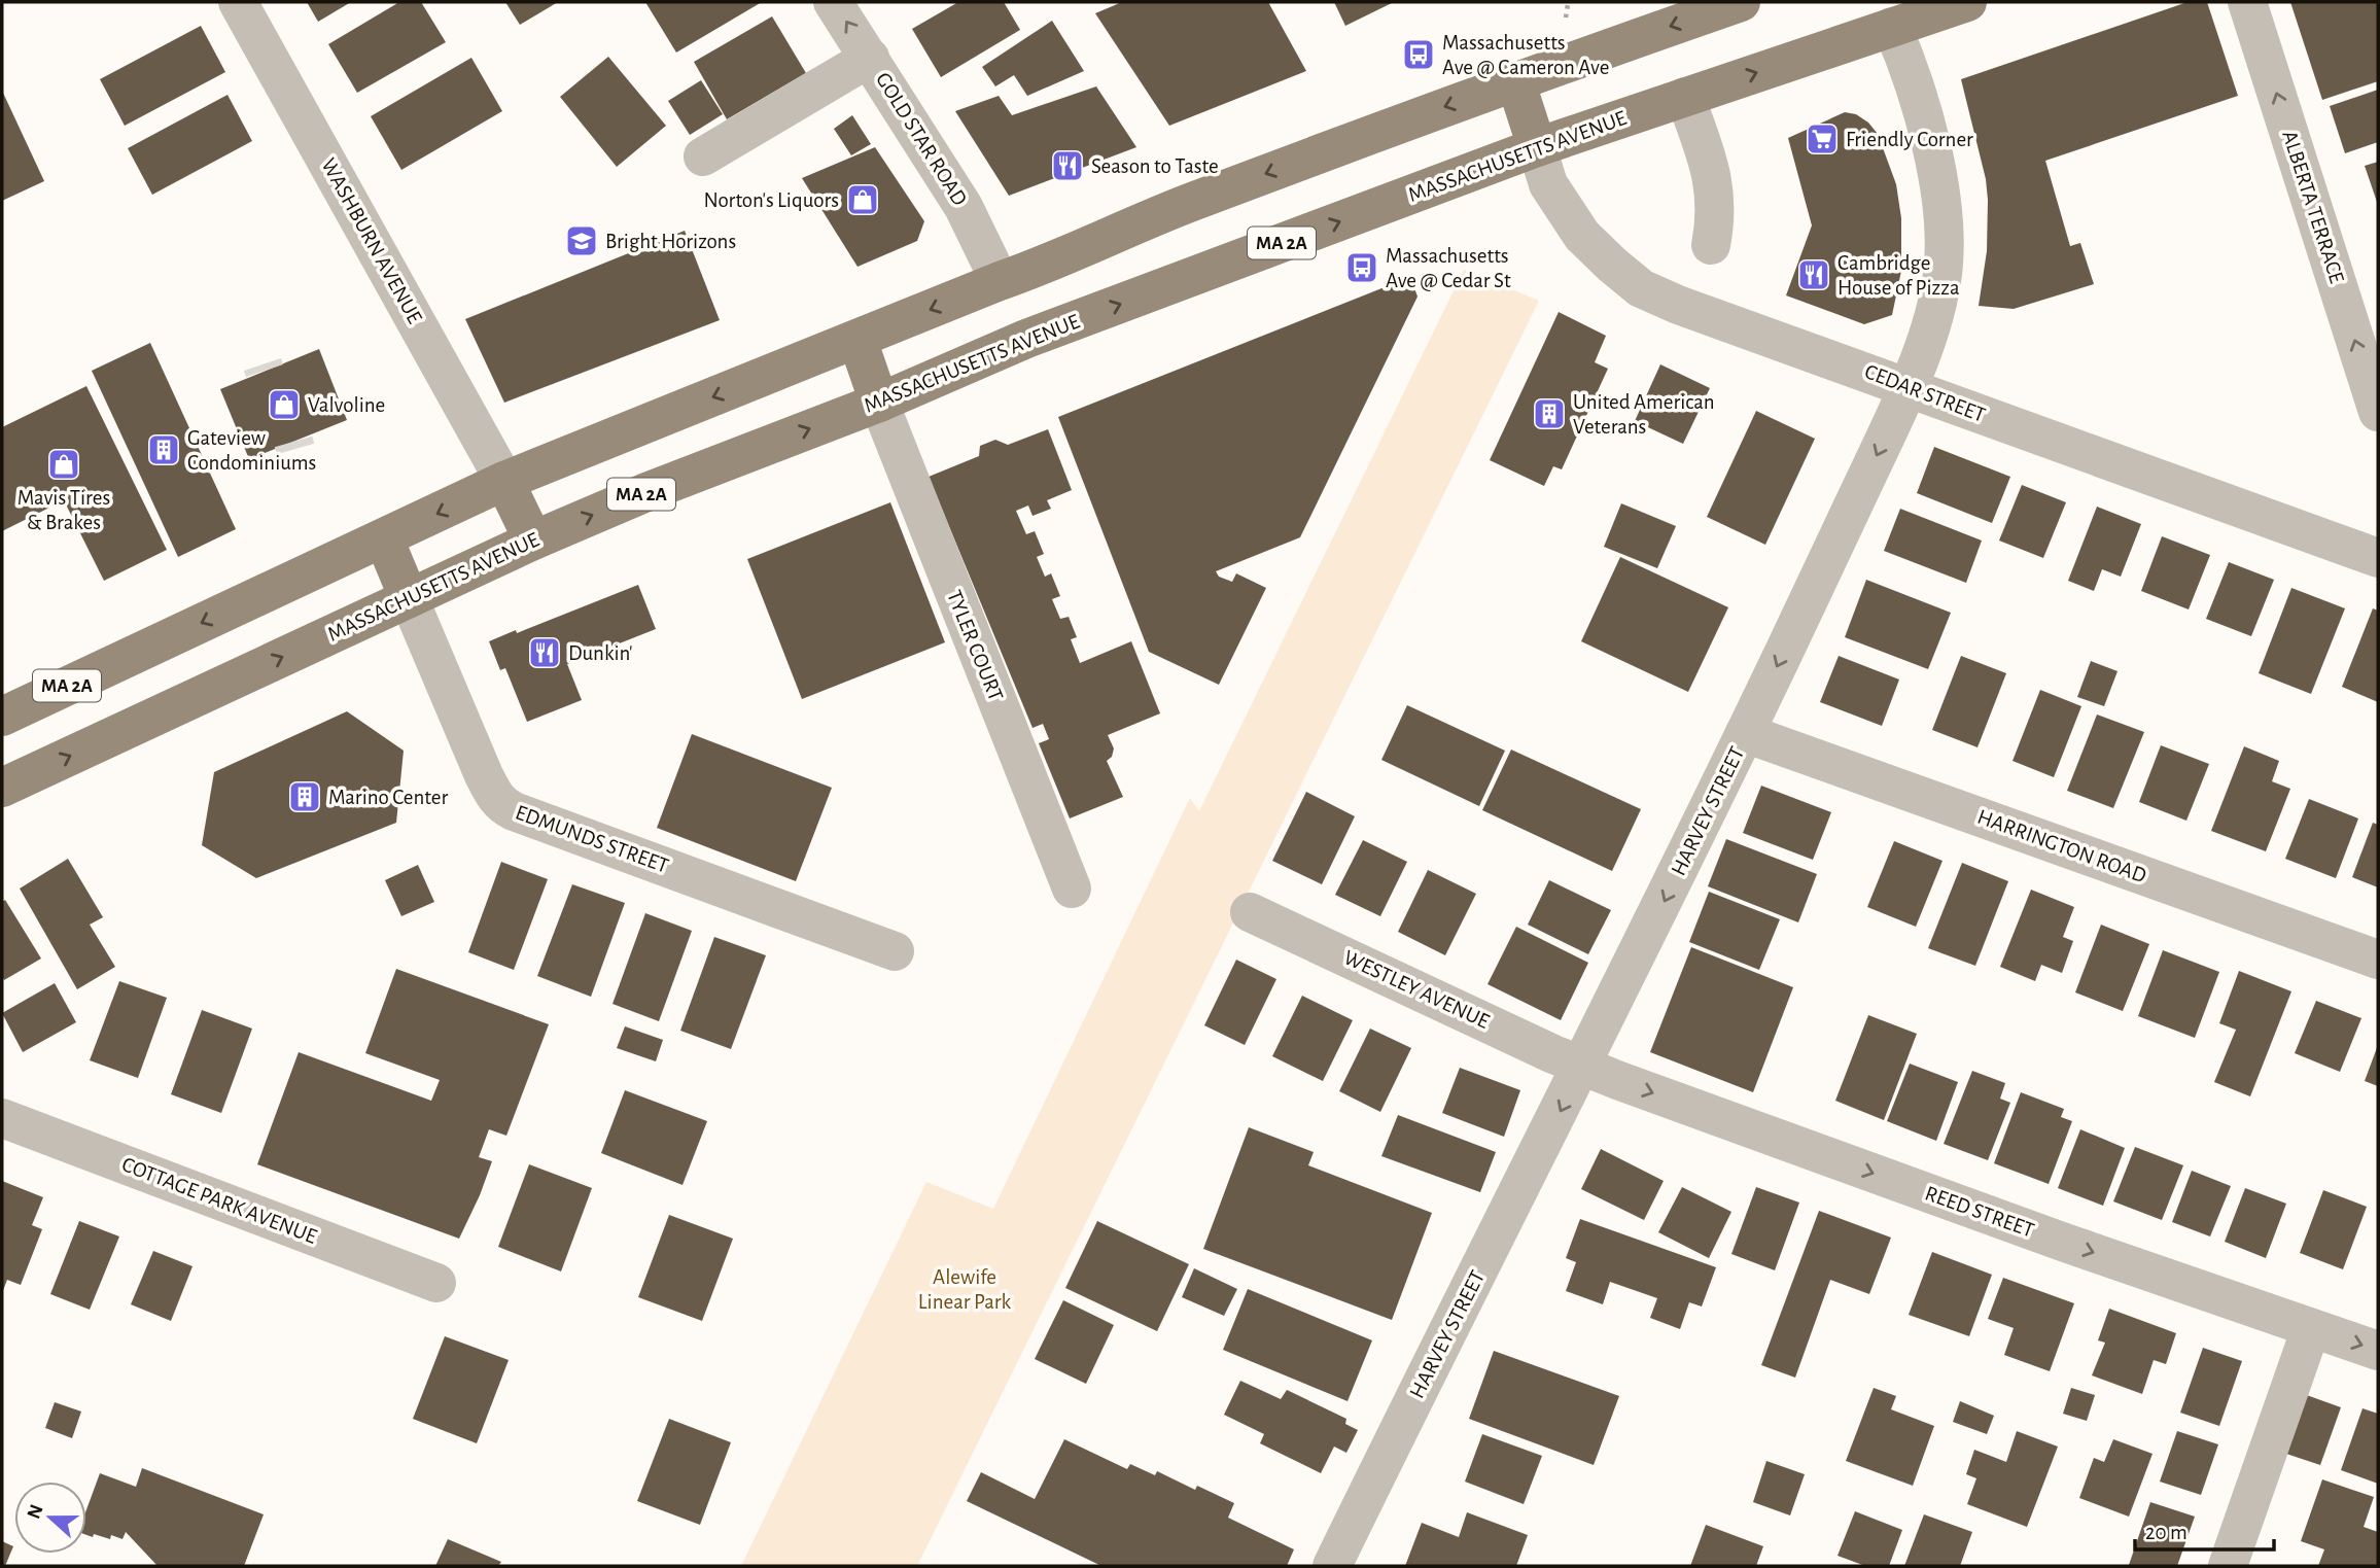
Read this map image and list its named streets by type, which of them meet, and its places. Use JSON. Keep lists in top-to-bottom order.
{
  "streets": {
    "main road": ["MASSACHUSETTS AVENUE", "MA 2A"],
    "street": [
      "GOLD STAR ROAD",
      "ALBERTA TERRACE",
      "WASHBURN AVENUE",
      "CEDAR STREET",
      "TYLER COURT",
      "HARVEY STREET",
      "EDMUNDS STREET",
      "HARRINGTON ROAD",
      "WESTLEY AVENUE",
      "COTTAGE PARK AVENUE",
      "REED STREET"
    ]
  },
  "crossings": [
    ["GOLD STAR ROAD", "MA 2A"],
    ["MASSACHUSETTS AVENUE", "CEDAR STREET"],
    ["MASSACHUSETTS AVENUE", "TYLER COURT"],
    ["MASSACHUSETTS AVENUE", "HARVEY STREET"],
    ["MASSACHUSETTS AVENUE", "EDMUNDS STREET"],
    ["WASHBURN AVENUE", "MA 2A"],
    ["CEDAR STREET", "HARVEY STREET"],
    ["HARVEY STREET", "HARRINGTON ROAD"],
    ["HARVEY STREET", "WESTLEY AVENUE"],
    ["HARVEY STREET", "REED STREET"],
    ["WESTLEY AVENUE", "REED STREET"]
  ],
  "one_way": ["ALBERTA TERRACE", "HARVEY STREET", "REED STREET"],
  "parks": ["Alewife Linear Park"],
  "places": {
    "bus stop": ["Massachusetts Ave @ Cameron Ave", "Massachusetts Ave @ Cedar St"],
    "supermarket": ["Friendly Corner"],
    "restaurant": ["Season to Taste", "Cambridge House of Pizza", "Dunkin'"],
    "shop": ["Norton's Liquors", "Valvoline", "Mavis Tires & Brakes"],
    "school or university": ["Bright Horizons"],
    "building": ["United American Veterans", "Gateview Condominiums", "Marino Center"]
  },
  "scale_bar": "20 m",
  "north": "left"
}
